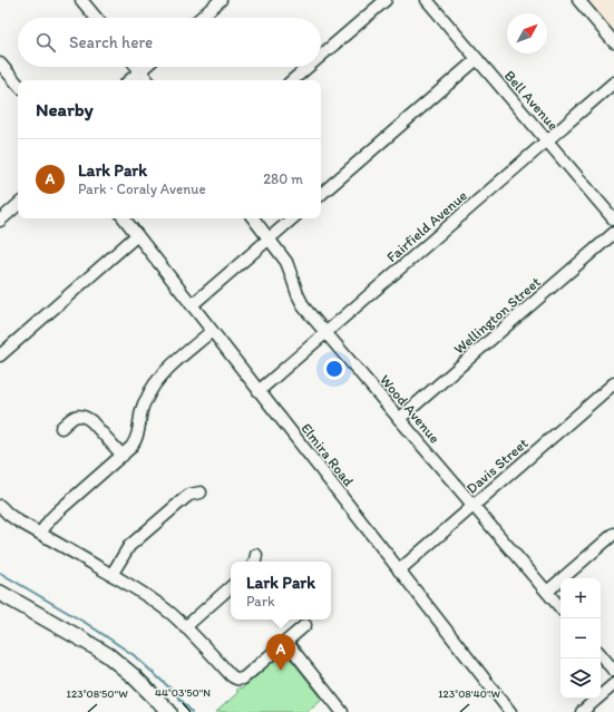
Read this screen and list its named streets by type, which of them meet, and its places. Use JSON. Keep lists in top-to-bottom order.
{
  "streets": {
    "street": [
      "Bell Avenue",
      "Fairfield Avenue",
      "Wellington Street",
      "Wood Avenue",
      "Elmira Road",
      "Davis Street"
    ]
  },
  "crossings": [
    ["Bell Avenue", "Fairfield Avenue"],
    ["Fairfield Avenue", "Wood Avenue"],
    ["Fairfield Avenue", "Elmira Road"],
    ["Wellington Street", "Wood Avenue"],
    ["Wood Avenue", "Davis Street"],
    ["Elmira Road", "Davis Street"]
  ],
  "north": "top right",
  "page": {
    "search": "Search here",
    "heading": "Nearby",
    "list": [
      {
        "mark": "A",
        "name": "Lark Park",
        "note": "Park · Coraly Avenue",
        "value": "280 m"
      }
    ],
    "popup": ["Lark Park", "Park"],
    "map_buttons": ["+", "−"],
    "pins": "A"
  },
  "coordinates": ["44°03'50\"N", "123°08'50\"W", "123°08'40\"W"]
}
